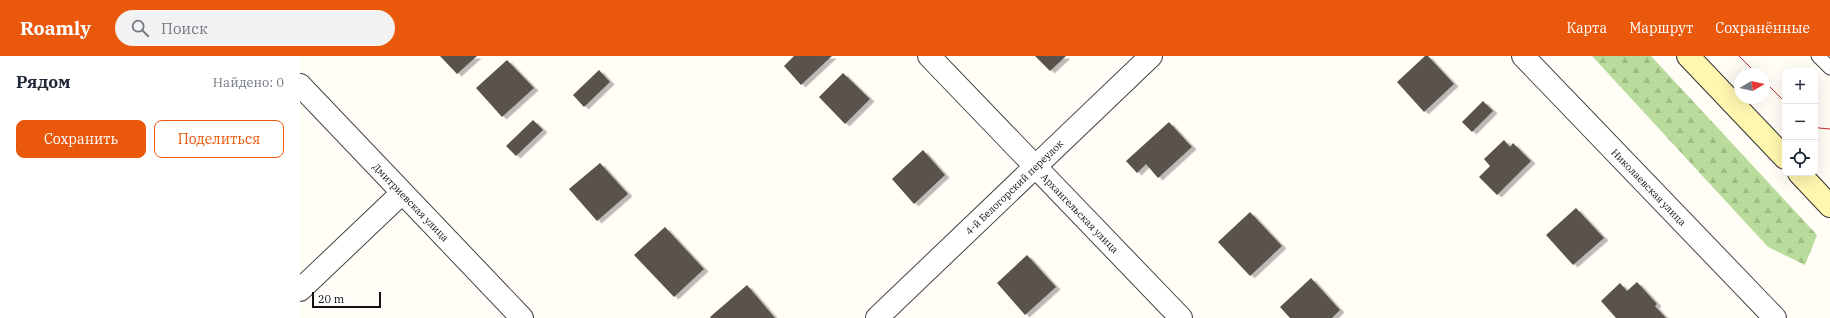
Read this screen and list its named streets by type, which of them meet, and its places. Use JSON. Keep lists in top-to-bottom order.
{
  "streets": {
    "street": [
      "4-й Белогорский переулок",
      "Николаевская улица",
      "Дмитриевская улица",
      "Архангельская улица"
    ]
  },
  "crossings": [
    ["4-й Белогорский переулок", "Архангельская улица"]
  ],
  "scale_bar": "20 m",
  "north": "right",
  "page": {
    "header": "Roamly",
    "search": "Поиск",
    "nav": ["Карта", "Маршрут", "Сохранённые"],
    "heading": ["Рядом", "Найдено: 0"],
    "map_buttons": ["+", "−"],
    "buttons": ["Сохранить", "Поделиться"],
    "scale": "20 m"
  }
}
